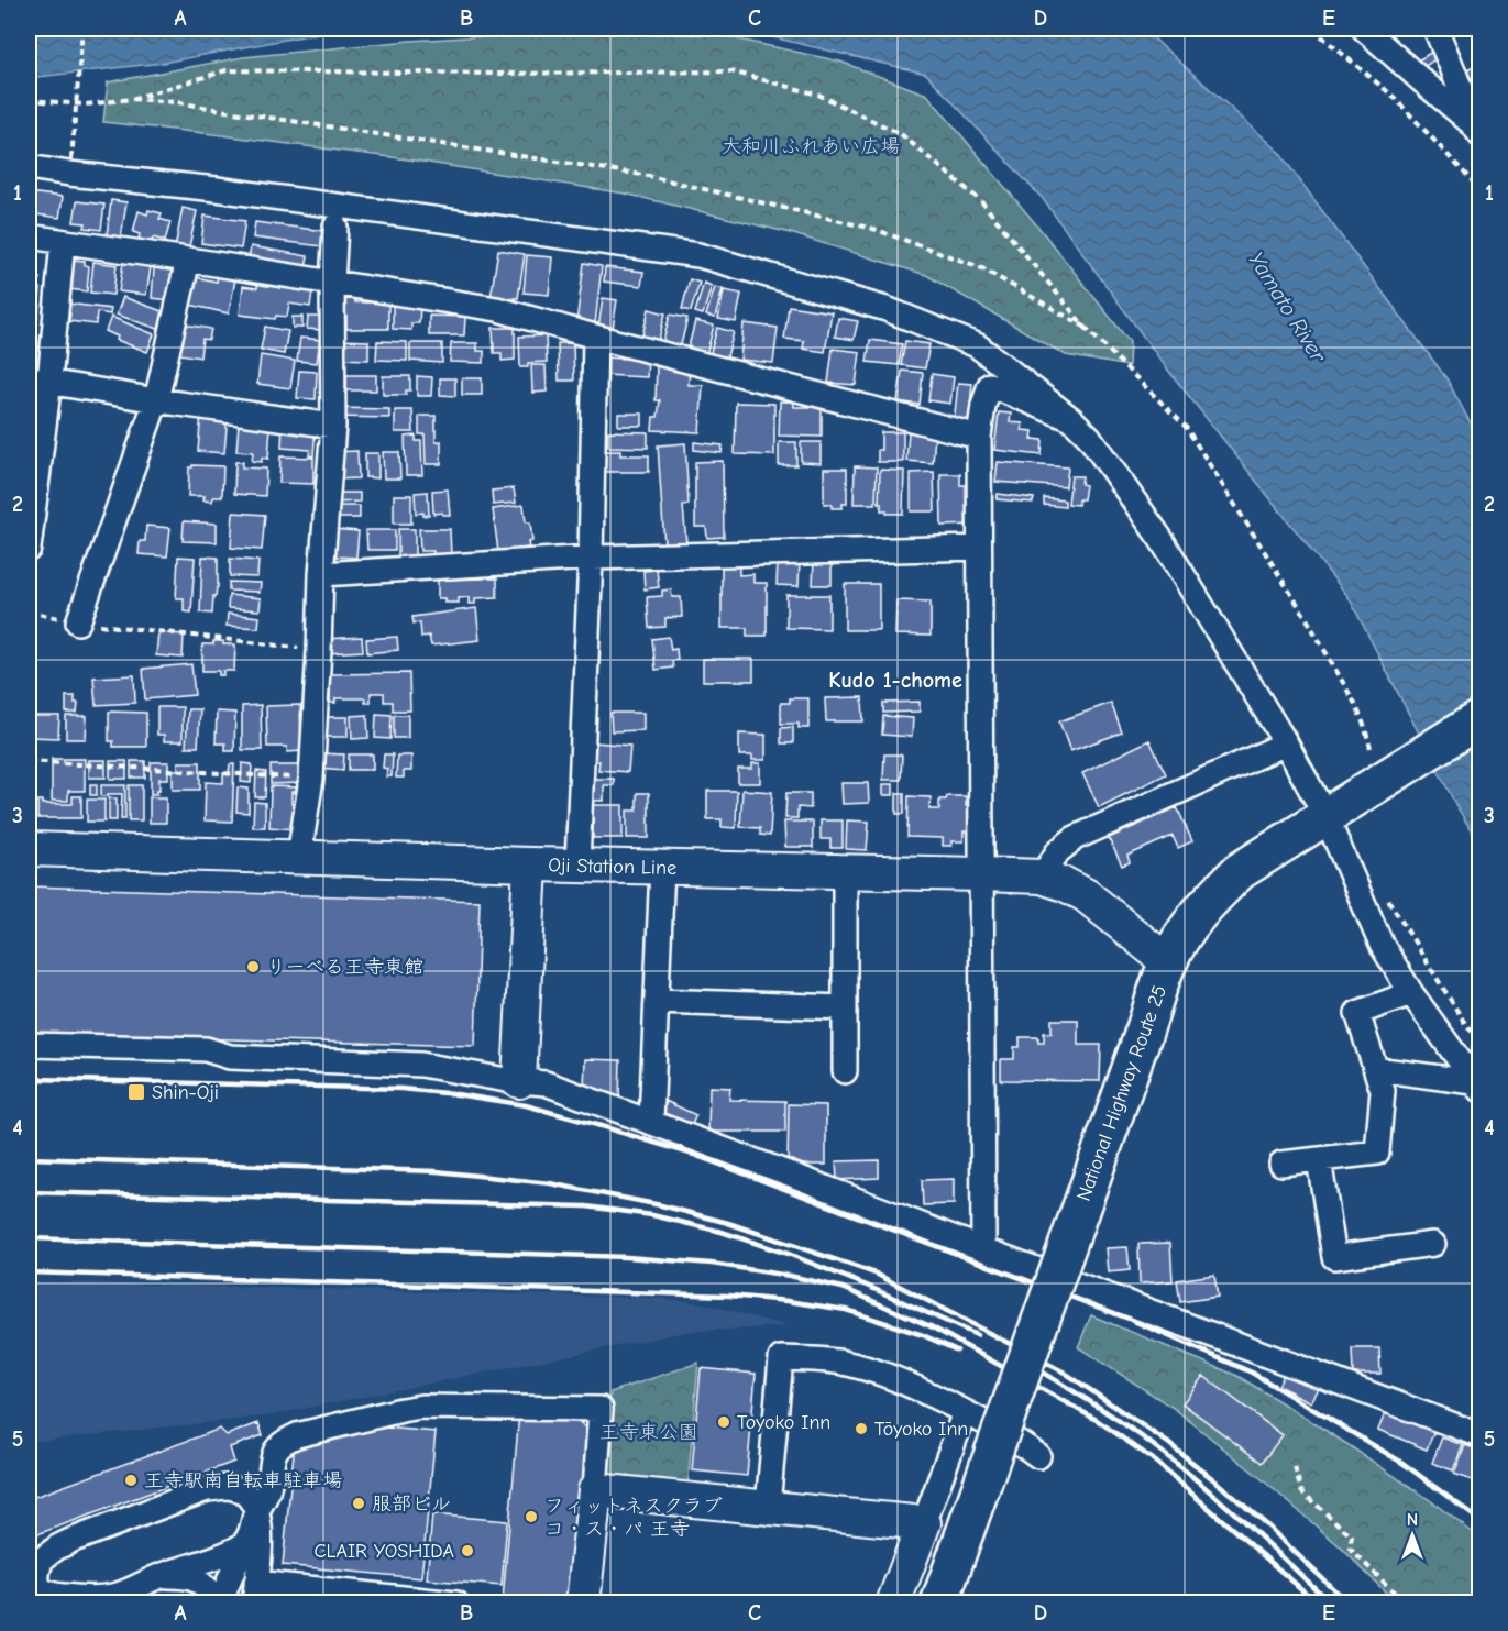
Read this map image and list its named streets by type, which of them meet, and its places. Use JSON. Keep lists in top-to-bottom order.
{
  "streets": {
    "highway": ["National Highway Route 25"],
    "main road": ["Oji Station Line"]
  },
  "crossings": [
    ["Oji Station Line", "National Highway Route 25"]
  ],
  "districts": ["Kudo 1-chome"],
  "water": ["Yamato River"],
  "parks": ["大和川ふれあい広場", "王寺東公園"],
  "places": {
    "other": [
      "りーべる王寺東館",
      "Toyoko Inn",
      "Tōyoko Inn",
      "王寺駅南自転車駐車場",
      "服部ビル",
      "フィットネスクラブ コ・ス・パ 王寺",
      "CLAIR YOSHIDA"
    ],
    "transit": ["Shin-Oji"]
  },
  "north": "top",
  "grid": {
    "columns": [
      "A",
      "B",
      "C",
      "D",
      "E"
    ],
    "rows": [
      "1",
      "2",
      "3",
      "4",
      "5"
    ]
  }
}
